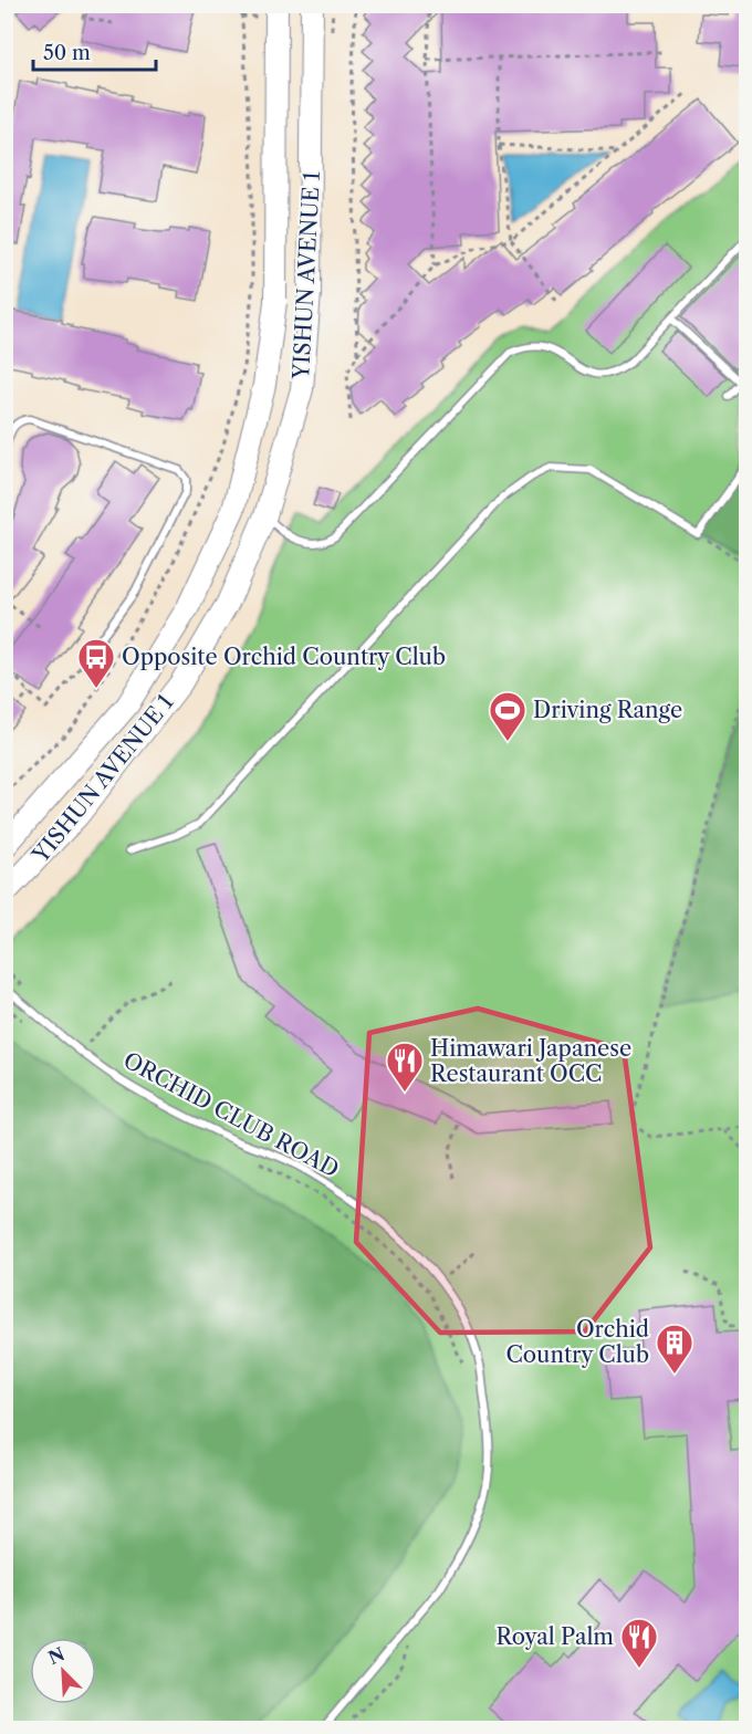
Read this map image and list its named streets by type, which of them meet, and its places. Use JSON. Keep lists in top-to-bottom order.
{
  "streets": {
    "main road": ["YISHUN AVENUE 1"],
    "lane": ["ORCHID CLUB ROAD"]
  },
  "places": {
    "bus stop": ["Opposite Orchid Country Club"],
    "sports": ["Driving Range"],
    "restaurant": ["Himawari Japanese Restaurant OCC", "Royal Palm"],
    "building": ["Orchid Country Club"]
  },
  "scale_bar": "50 m",
  "north": "top left"
}
